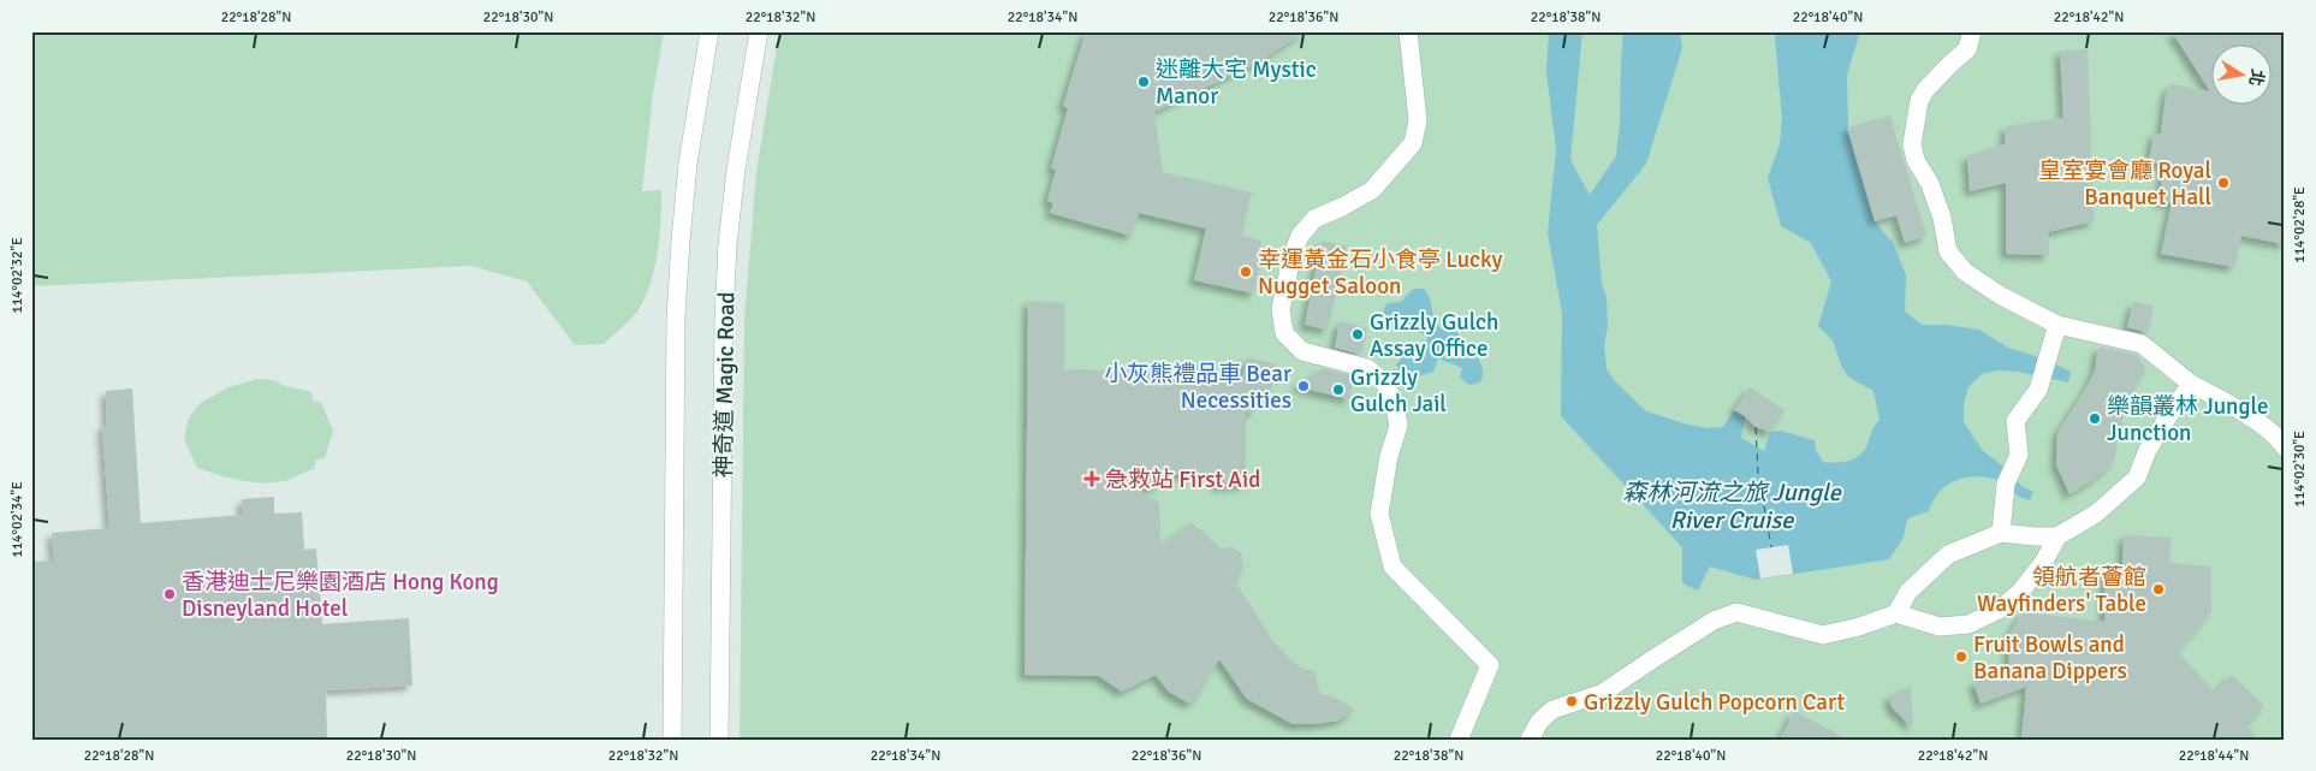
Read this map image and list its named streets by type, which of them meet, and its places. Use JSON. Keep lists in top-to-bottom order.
{
  "streets": {
    "street": ["神奇道 Magic Road"]
  },
  "water": ["森林河流之旅 Jungle River Cruise"],
  "places": {
    "other": [
      "迷離大宅 Mystic Manor",
      "皇室宴會廳 Royal Banquet Hall",
      "幸運黃金石小食亭 Lucky Nugget Saloon",
      "Grizzly Gulch Assay Office",
      "小灰熊禮品車 Bear Necessities",
      "Grizzly Gulch Jail",
      "樂韻叢林 Jungle Junction",
      "領航者薈館 Wayfinders' Table",
      "香港迪士尼樂園酒店 Hong Kong Disneyland Hotel",
      "Fruit Bowls and Banana Dippers",
      "Grizzly Gulch Popcorn Cart"
    ],
    "health": ["急救站 First Aid"]
  },
  "north": "right",
  "coordinates": [
    "22°18'28\"N",
    "22°18'30\"N",
    "22°18'32\"N",
    "22°18'34\"N",
    "22°18'36\"N",
    "22°18'38\"N",
    "22°18'40\"N",
    "22°18'42\"N",
    "114°02'28\"E",
    "114°02'32\"E",
    "114°02'30\"E",
    "114°02'34\"E",
    "22°18'44\"N"
  ]
}
